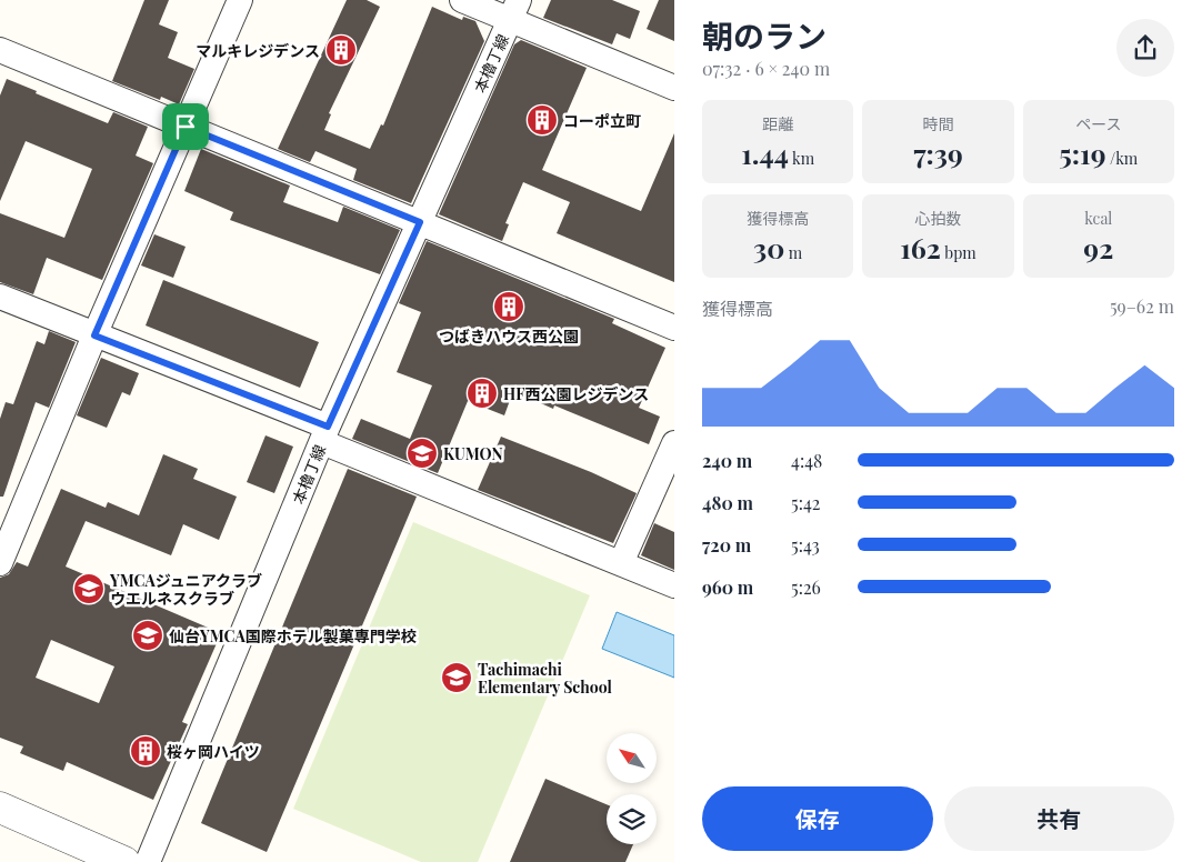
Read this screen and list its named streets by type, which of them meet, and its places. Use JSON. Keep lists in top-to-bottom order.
{
  "streets": {
    "street": ["本櫓丁線"]
  },
  "places": {
    "building": [
      "マルキレジデンス",
      "コーポ立町",
      "つばきハウス西公園",
      "HF西公園レジデンス",
      "桜ヶ岡ハイツ"
    ],
    "school or university": [
      "KUMON",
      "YMCAジュニアクラブ ウエルネスクラブ",
      "仙台YMCA国際ホテル製菓専門学校",
      "Tachimachi Elementary School"
    ]
  },
  "north": "top left",
  "page": {
    "heading": ["朝のラン", "07:32 · 6 × 240 m"],
    "stats": [
      ["距離", "1.44 km"],
      ["時間", "7:39"],
      ["ペース", "5:19 /km"],
      ["獲得標高", "30 m"],
      ["心拍数", "162 bpm"],
      ["kcal", "92"]
    ],
    "chart": ["獲得標高", "59–62 m"],
    "list": [
      {
        "name": "240 m",
        "note": "4:48"
      },
      {
        "name": "480 m",
        "note": "5:42"
      },
      {
        "name": "720 m",
        "note": "5:43"
      },
      {
        "name": "960 m",
        "note": "5:26"
      }
    ],
    "buttons": ["保存", "共有"]
  }
}
